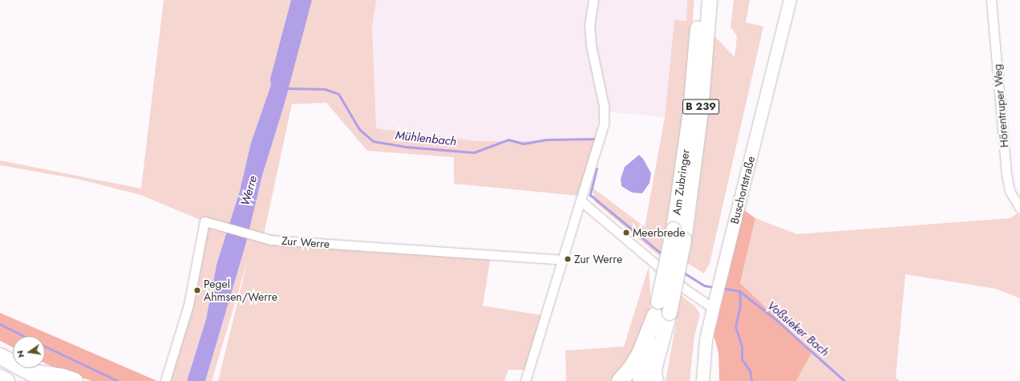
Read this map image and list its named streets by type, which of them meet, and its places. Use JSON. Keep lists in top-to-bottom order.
{
  "streets": {
    "highway": ["B 239", "Am Zubringer"],
    "main road": ["Buschortstraße"],
    "street": ["Hörentruper Weg", "Zur Werre"]
  },
  "water": ["Mühlenbach", "Werre", "Voßsieker Bach"],
  "places": ["Meerbrede", "Zur Werre", "Pegel Ahmsen/Werre"],
  "north": "left"
}
